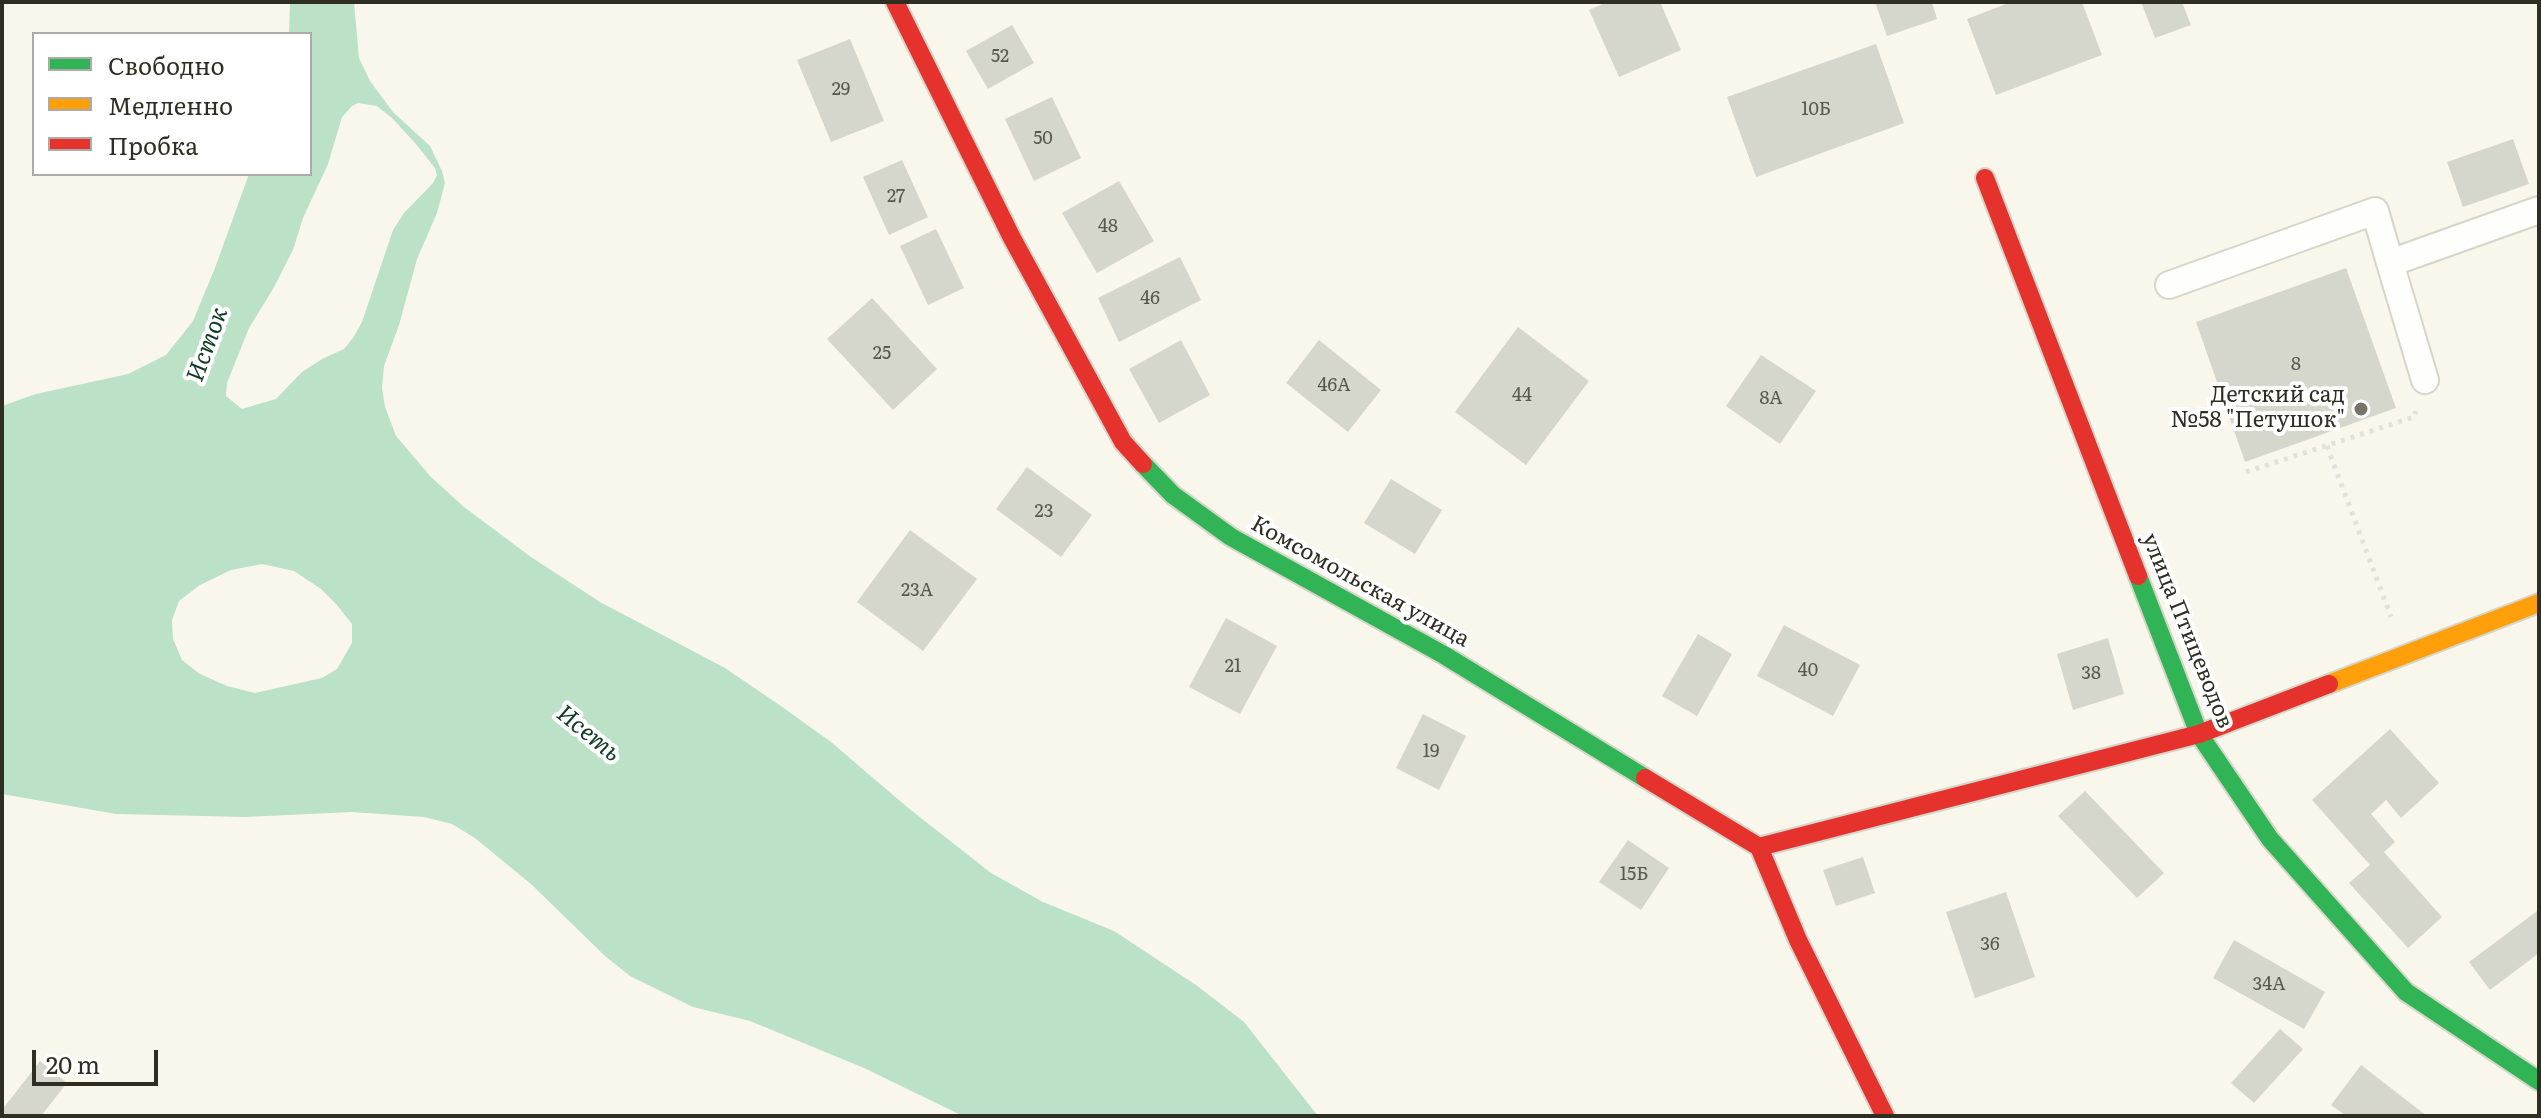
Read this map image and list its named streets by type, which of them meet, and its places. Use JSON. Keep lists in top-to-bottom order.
{
  "streets": {
    "street": ["Комсомольская улица", "улица Птицеводов"]
  },
  "water": ["Исток", "Исеть"],
  "places": ["Детский сад №58 \"Петушок\""],
  "house_numbers": [
    "52",
    "29",
    "10Б",
    "50",
    "27",
    "48",
    "46",
    "25",
    "8",
    "46А",
    "44",
    "8А",
    "23",
    "23А",
    "21",
    "40",
    "38",
    "19",
    "15Б",
    "36",
    "34А"
  ],
  "legend": ["Свободно", "Медленно", "Пробка"],
  "scale_bar": "20 m"
}
